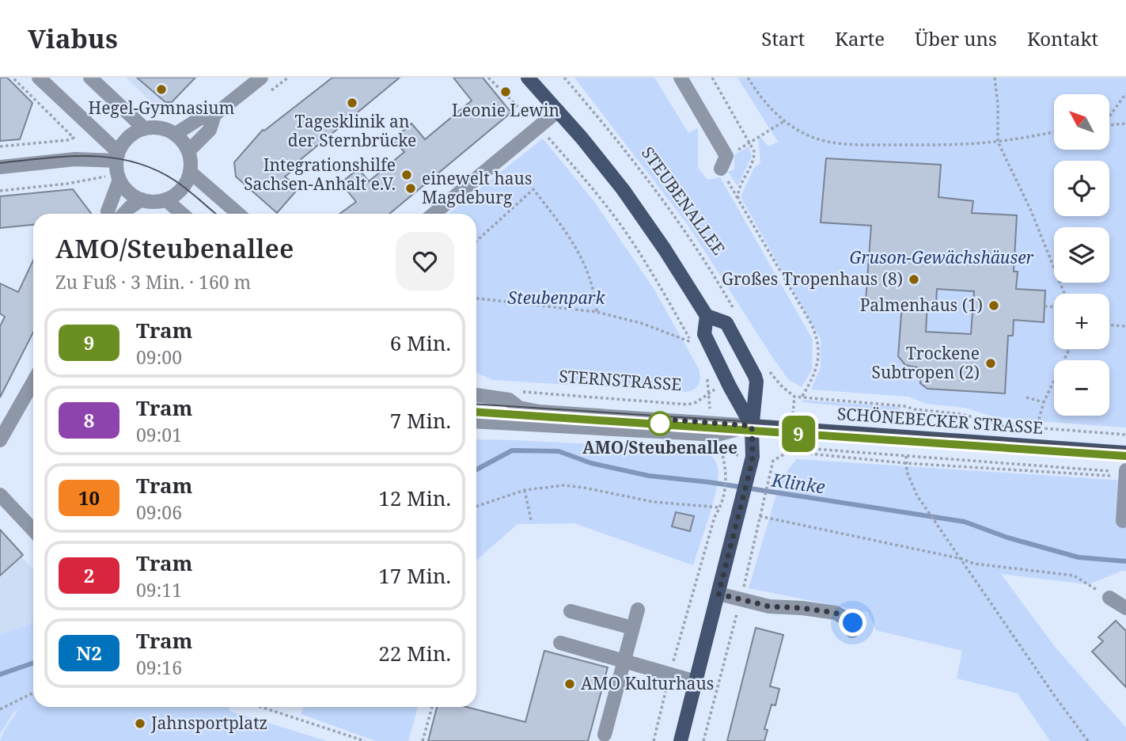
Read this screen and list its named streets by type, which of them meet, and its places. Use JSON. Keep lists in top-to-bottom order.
{
  "streets": {
    "main road": ["SCHÖNEBECKER STRASSE"],
    "path": ["STEUBENALLEE", "STERNSTRASSE"]
  },
  "water": ["Klinke"],
  "parks": ["Gruson-Gewächshäuser", "Steubenpark"],
  "places": [
    "Hegel-Gymnasium",
    "Leonie Lewin",
    "Tagesklinik an der Sternbrücke",
    "Integrationshilfe Sachsen-Anhalt e.V.",
    "einewelt haus Magdeburg",
    "Großes Tropenhaus (8)",
    "Palmenhaus (1)",
    "Trockene Subtropen (2)",
    "AMO/Steubenallee",
    "AMO Kulturhaus",
    "Jahnsportplatz"
  ],
  "lines": ["tram line 9"],
  "north": "top left",
  "page": {
    "header": "Viabus",
    "nav": [
      "Start",
      "Karte",
      "Über uns",
      "Kontakt"
    ],
    "on_map": "9",
    "map_buttons": ["+", "−"],
    "heading": ["AMO/Steubenallee", "Zu Fuß · 3 Min. · 160 m"],
    "list": [
      {
        "mark": "9",
        "name": "Tram",
        "note": "09:00",
        "value": "6 Min."
      },
      {
        "mark": "8",
        "name": "Tram",
        "note": "09:01",
        "value": "7 Min."
      },
      {
        "mark": "10",
        "name": "Tram",
        "note": "09:06",
        "value": "12 Min."
      },
      {
        "mark": "2",
        "name": "Tram",
        "note": "09:11",
        "value": "17 Min."
      },
      {
        "mark": "N2",
        "name": "Tram",
        "note": "09:16",
        "value": "22 Min."
      }
    ]
  }
}
